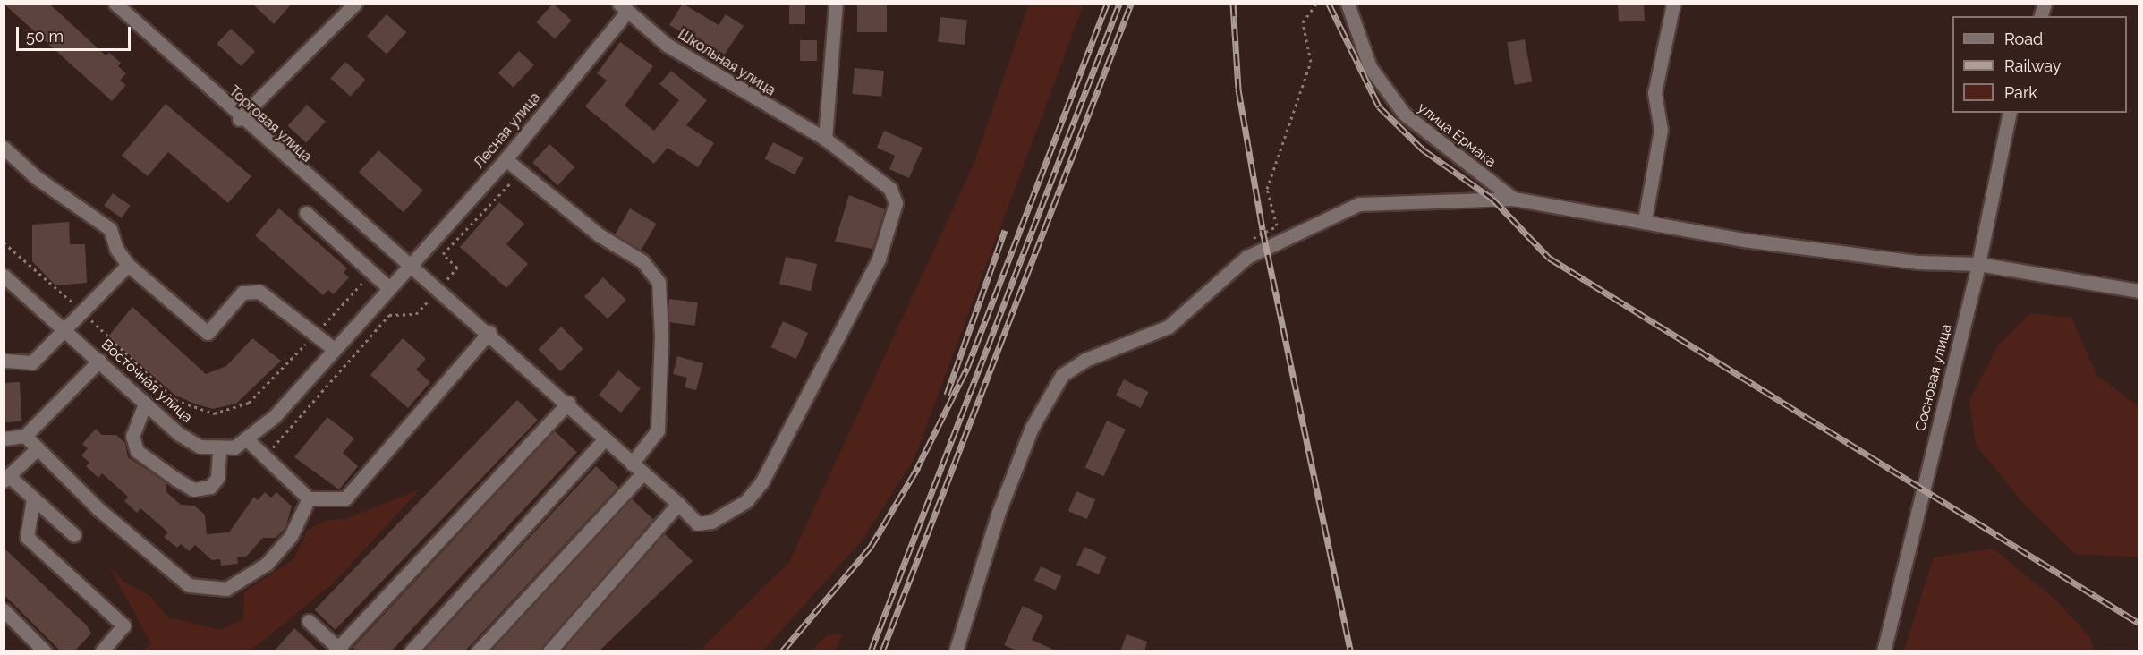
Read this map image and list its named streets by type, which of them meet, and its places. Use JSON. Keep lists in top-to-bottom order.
{
  "streets": {
    "street": [
      "Школьная улица",
      "Торговая улица",
      "Лесная улица",
      "улица Ермака",
      "Сосновая улица",
      "Восточная улица"
    ]
  },
  "crossings": [
    ["Школьная улица", "Торговая улица"],
    ["Школьная улица", "Лесная улица"],
    ["Торговая улица", "Лесная улица"]
  ],
  "legend": ["Road", "Railway", "Park"],
  "scale_bar": "50 m"
}
